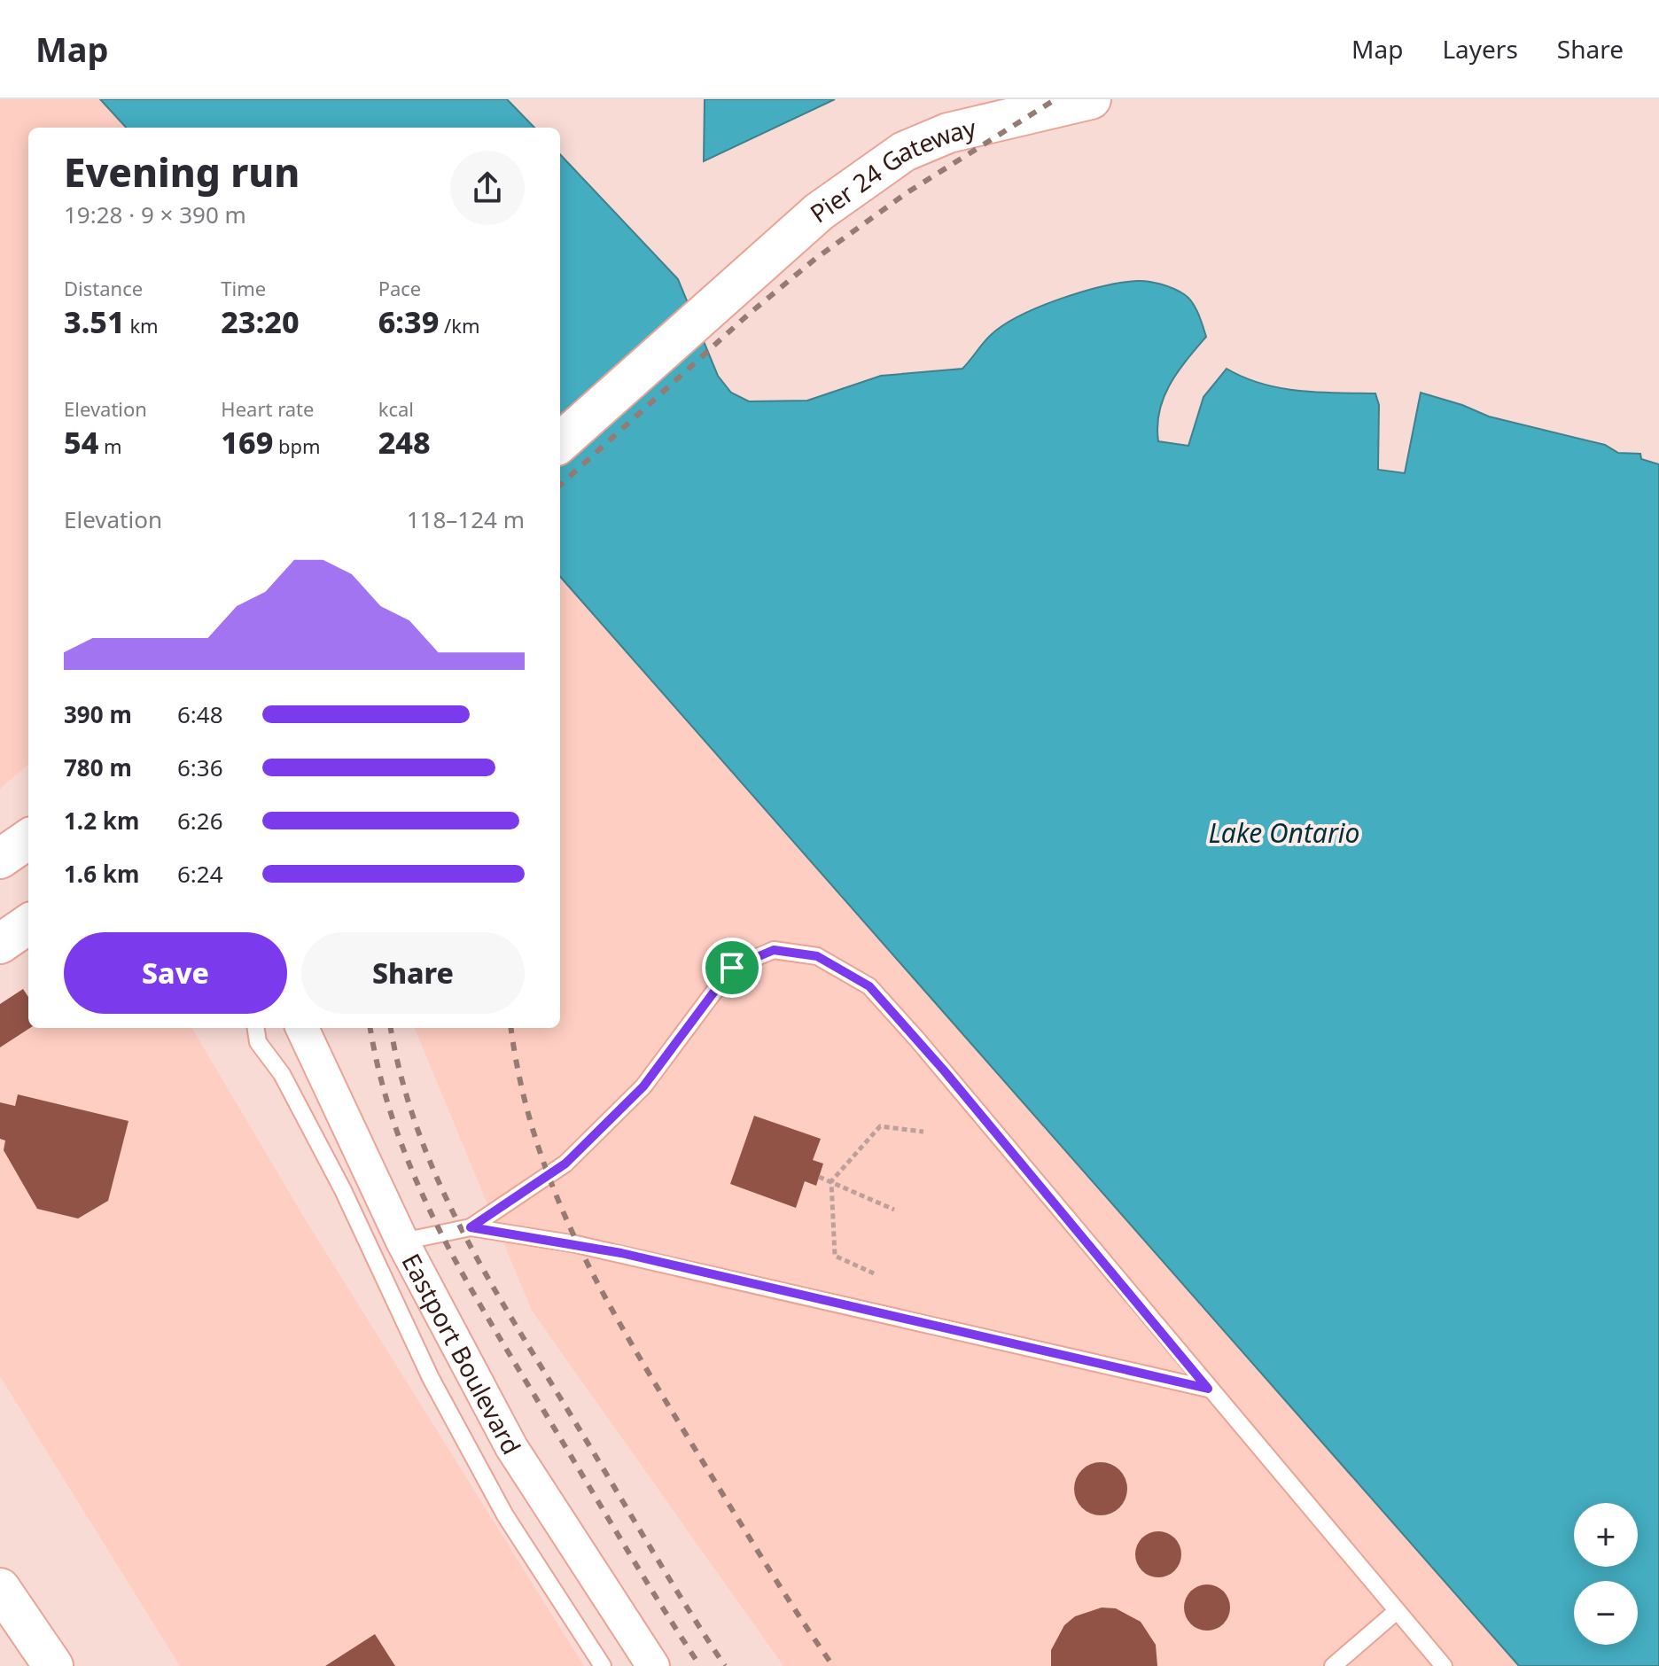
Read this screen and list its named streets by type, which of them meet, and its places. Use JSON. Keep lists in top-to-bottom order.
{
  "streets": {
    "street": ["Pier 24 Gateway", "Eastport Boulevard"]
  },
  "water": ["Lake Ontario"],
  "page": {
    "header": "Map",
    "nav": ["Map", "Layers", "Share"],
    "heading": ["Evening run", "19:28 · 9 × 390 m"],
    "stats": [
      ["Distance", "3.51 km"],
      ["Time", "23:20"],
      ["Pace", "6:39 /km"],
      ["Elevation", "54 m"],
      ["Heart rate", "169 bpm"],
      ["kcal", "248"]
    ],
    "chart": ["Elevation", "118–124 m"],
    "list": [
      {
        "name": "390 m",
        "note": "6:48"
      },
      {
        "name": "780 m",
        "note": "6:36"
      },
      {
        "name": "1.2 km",
        "note": "6:26"
      },
      {
        "name": "1.6 km",
        "note": "6:24"
      }
    ],
    "buttons": ["Save", "Share"],
    "map_buttons": ["+", "−"]
  }
}
